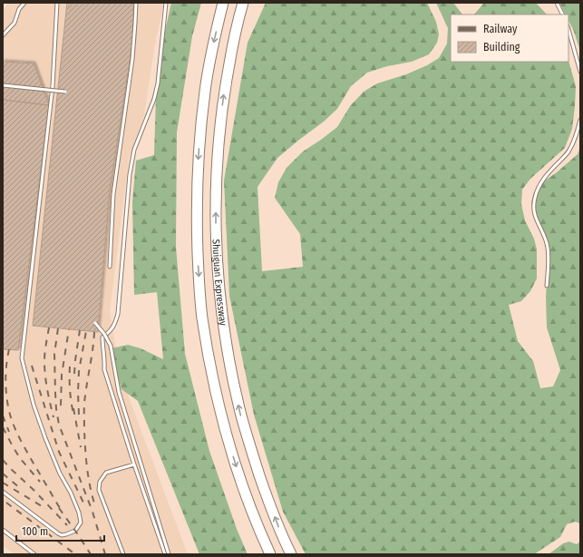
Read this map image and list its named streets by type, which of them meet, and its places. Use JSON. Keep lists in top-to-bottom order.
{
  "streets": {
    "highway": ["Shuiguan Expressway"]
  },
  "legend": ["Railway", "Building"],
  "scale_bar": "100 m"
}
